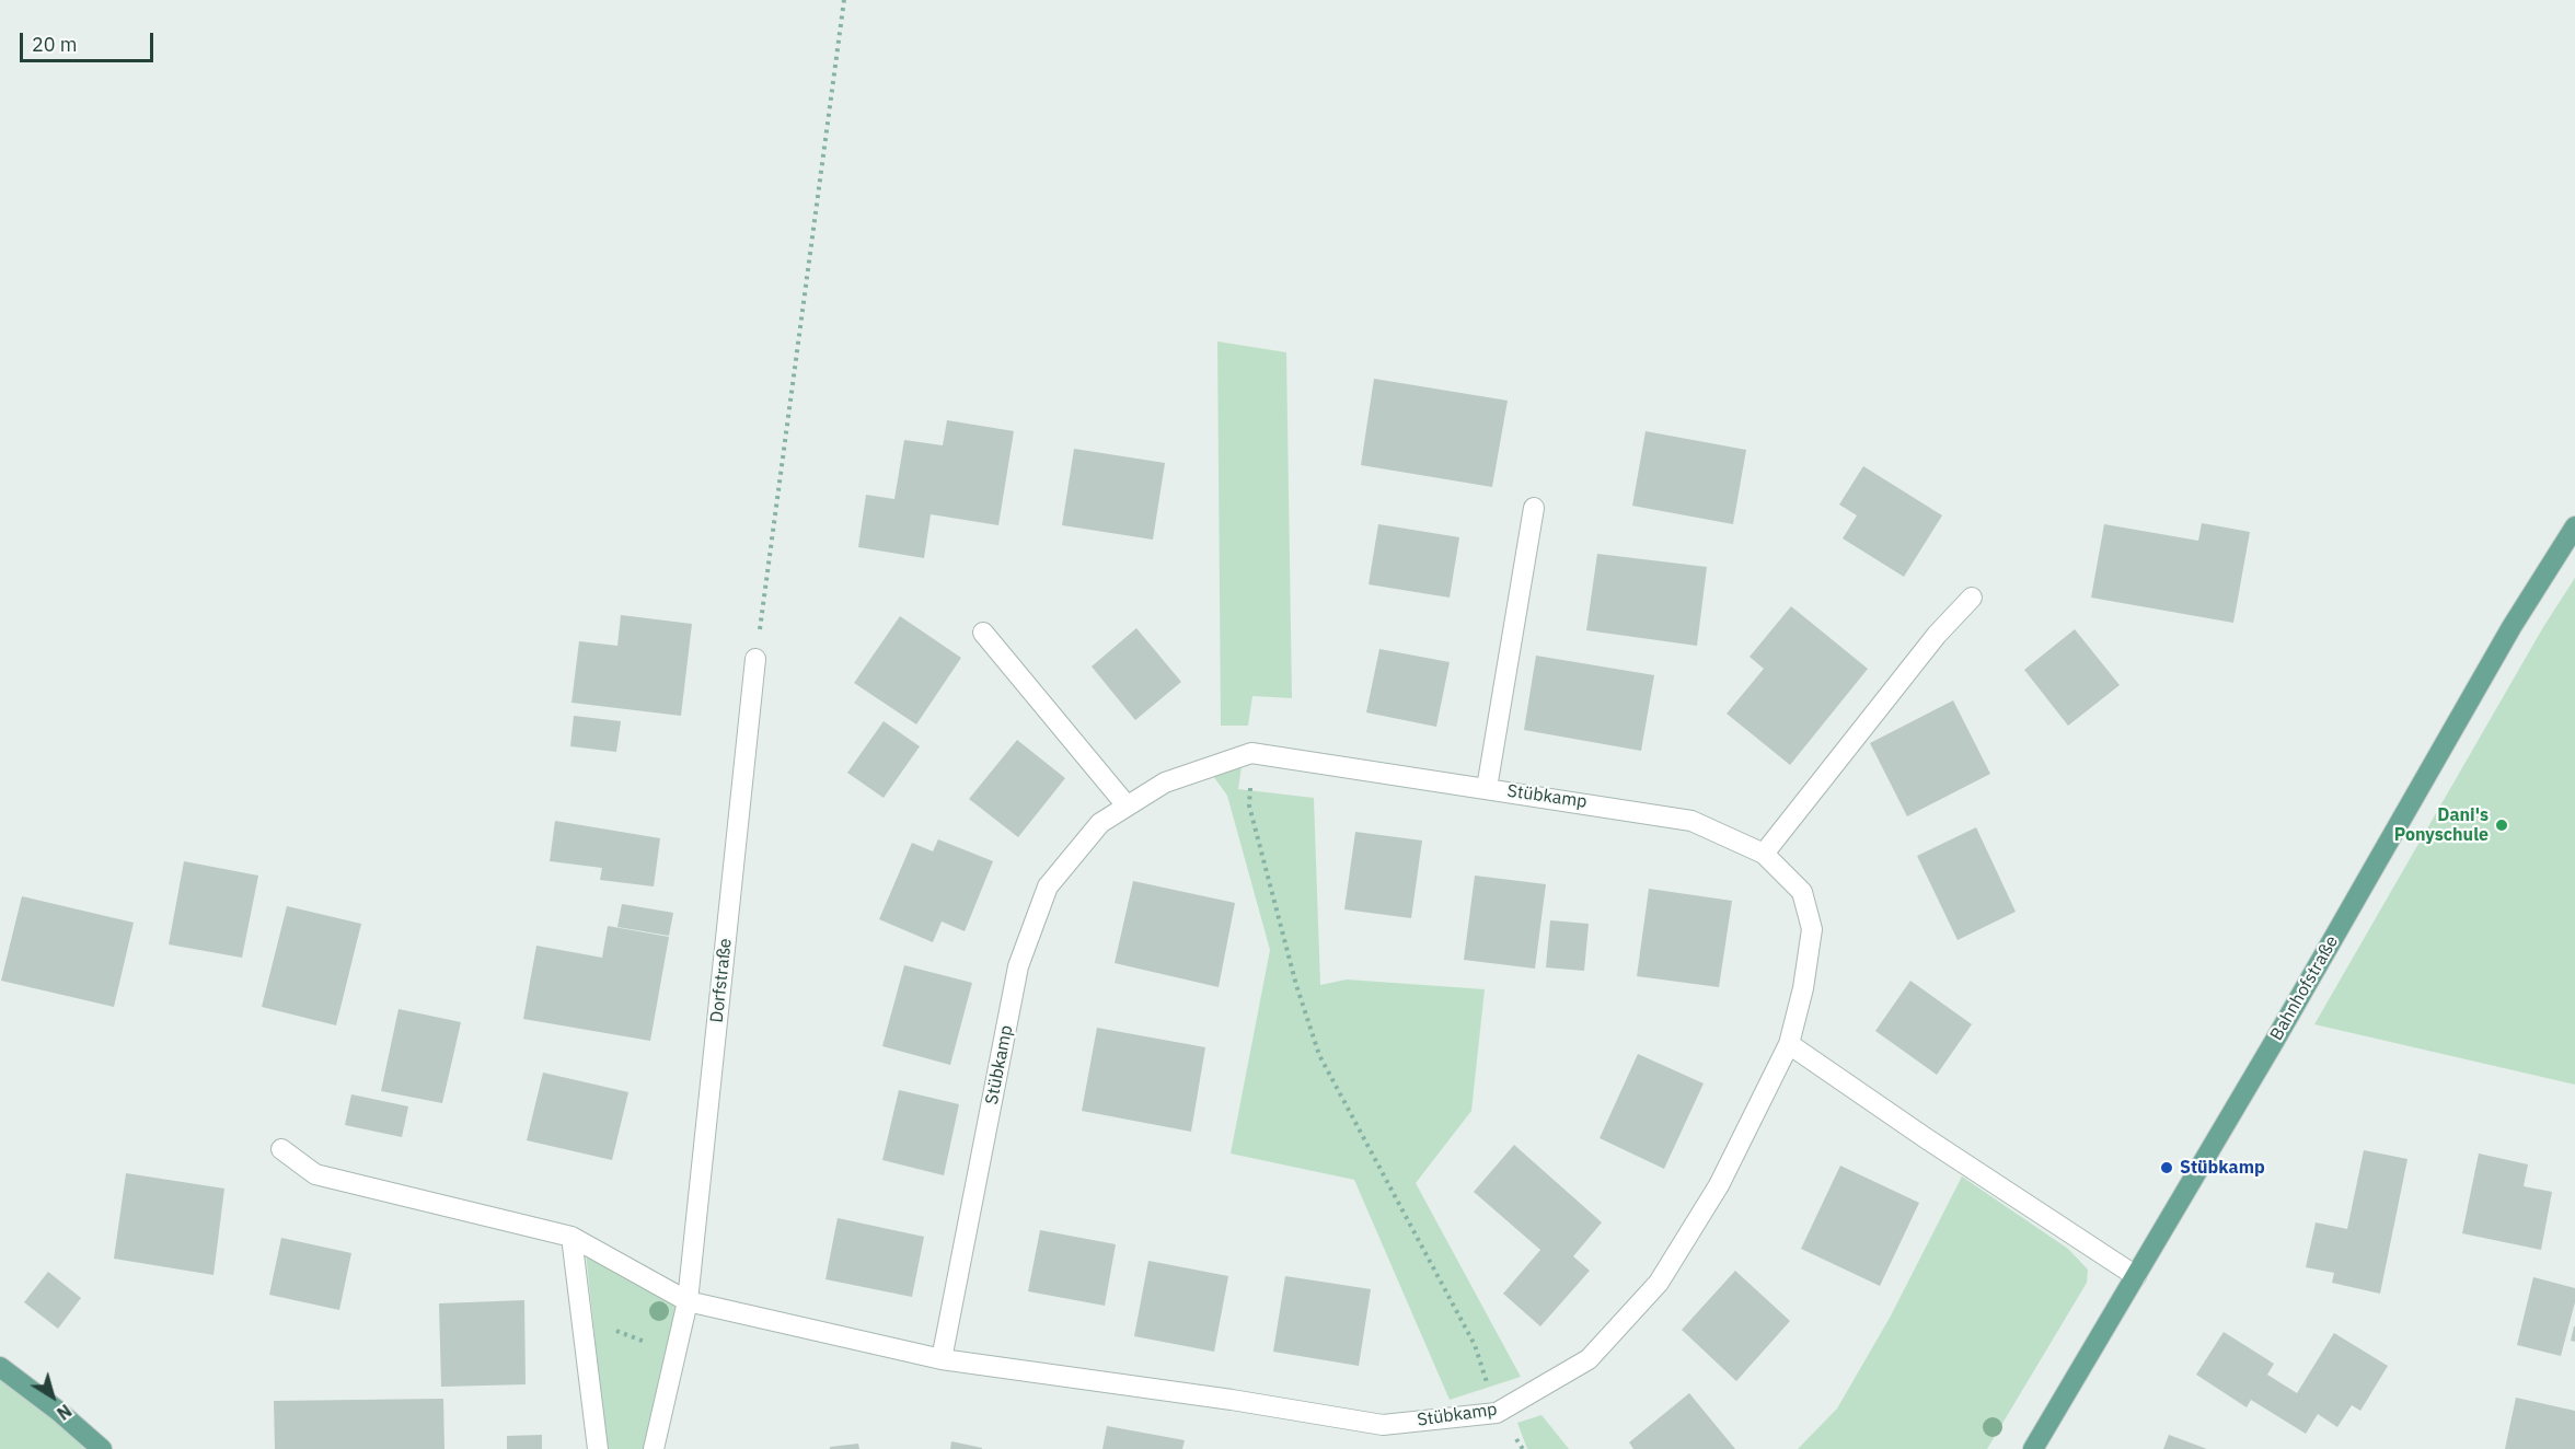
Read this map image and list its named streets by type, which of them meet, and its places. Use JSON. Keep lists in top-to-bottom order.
{
  "streets": {
    "main road": ["Bahnhofstraße"],
    "street": ["Stübkamp", "Dorfstraße"]
  },
  "crossings": [
    ["Stübkamp", "Dorfstraße"]
  ],
  "places": ["Dani's Ponyschule", "Stübkamp"],
  "scale_bar": "20 m",
  "north": "bottom right"
}
